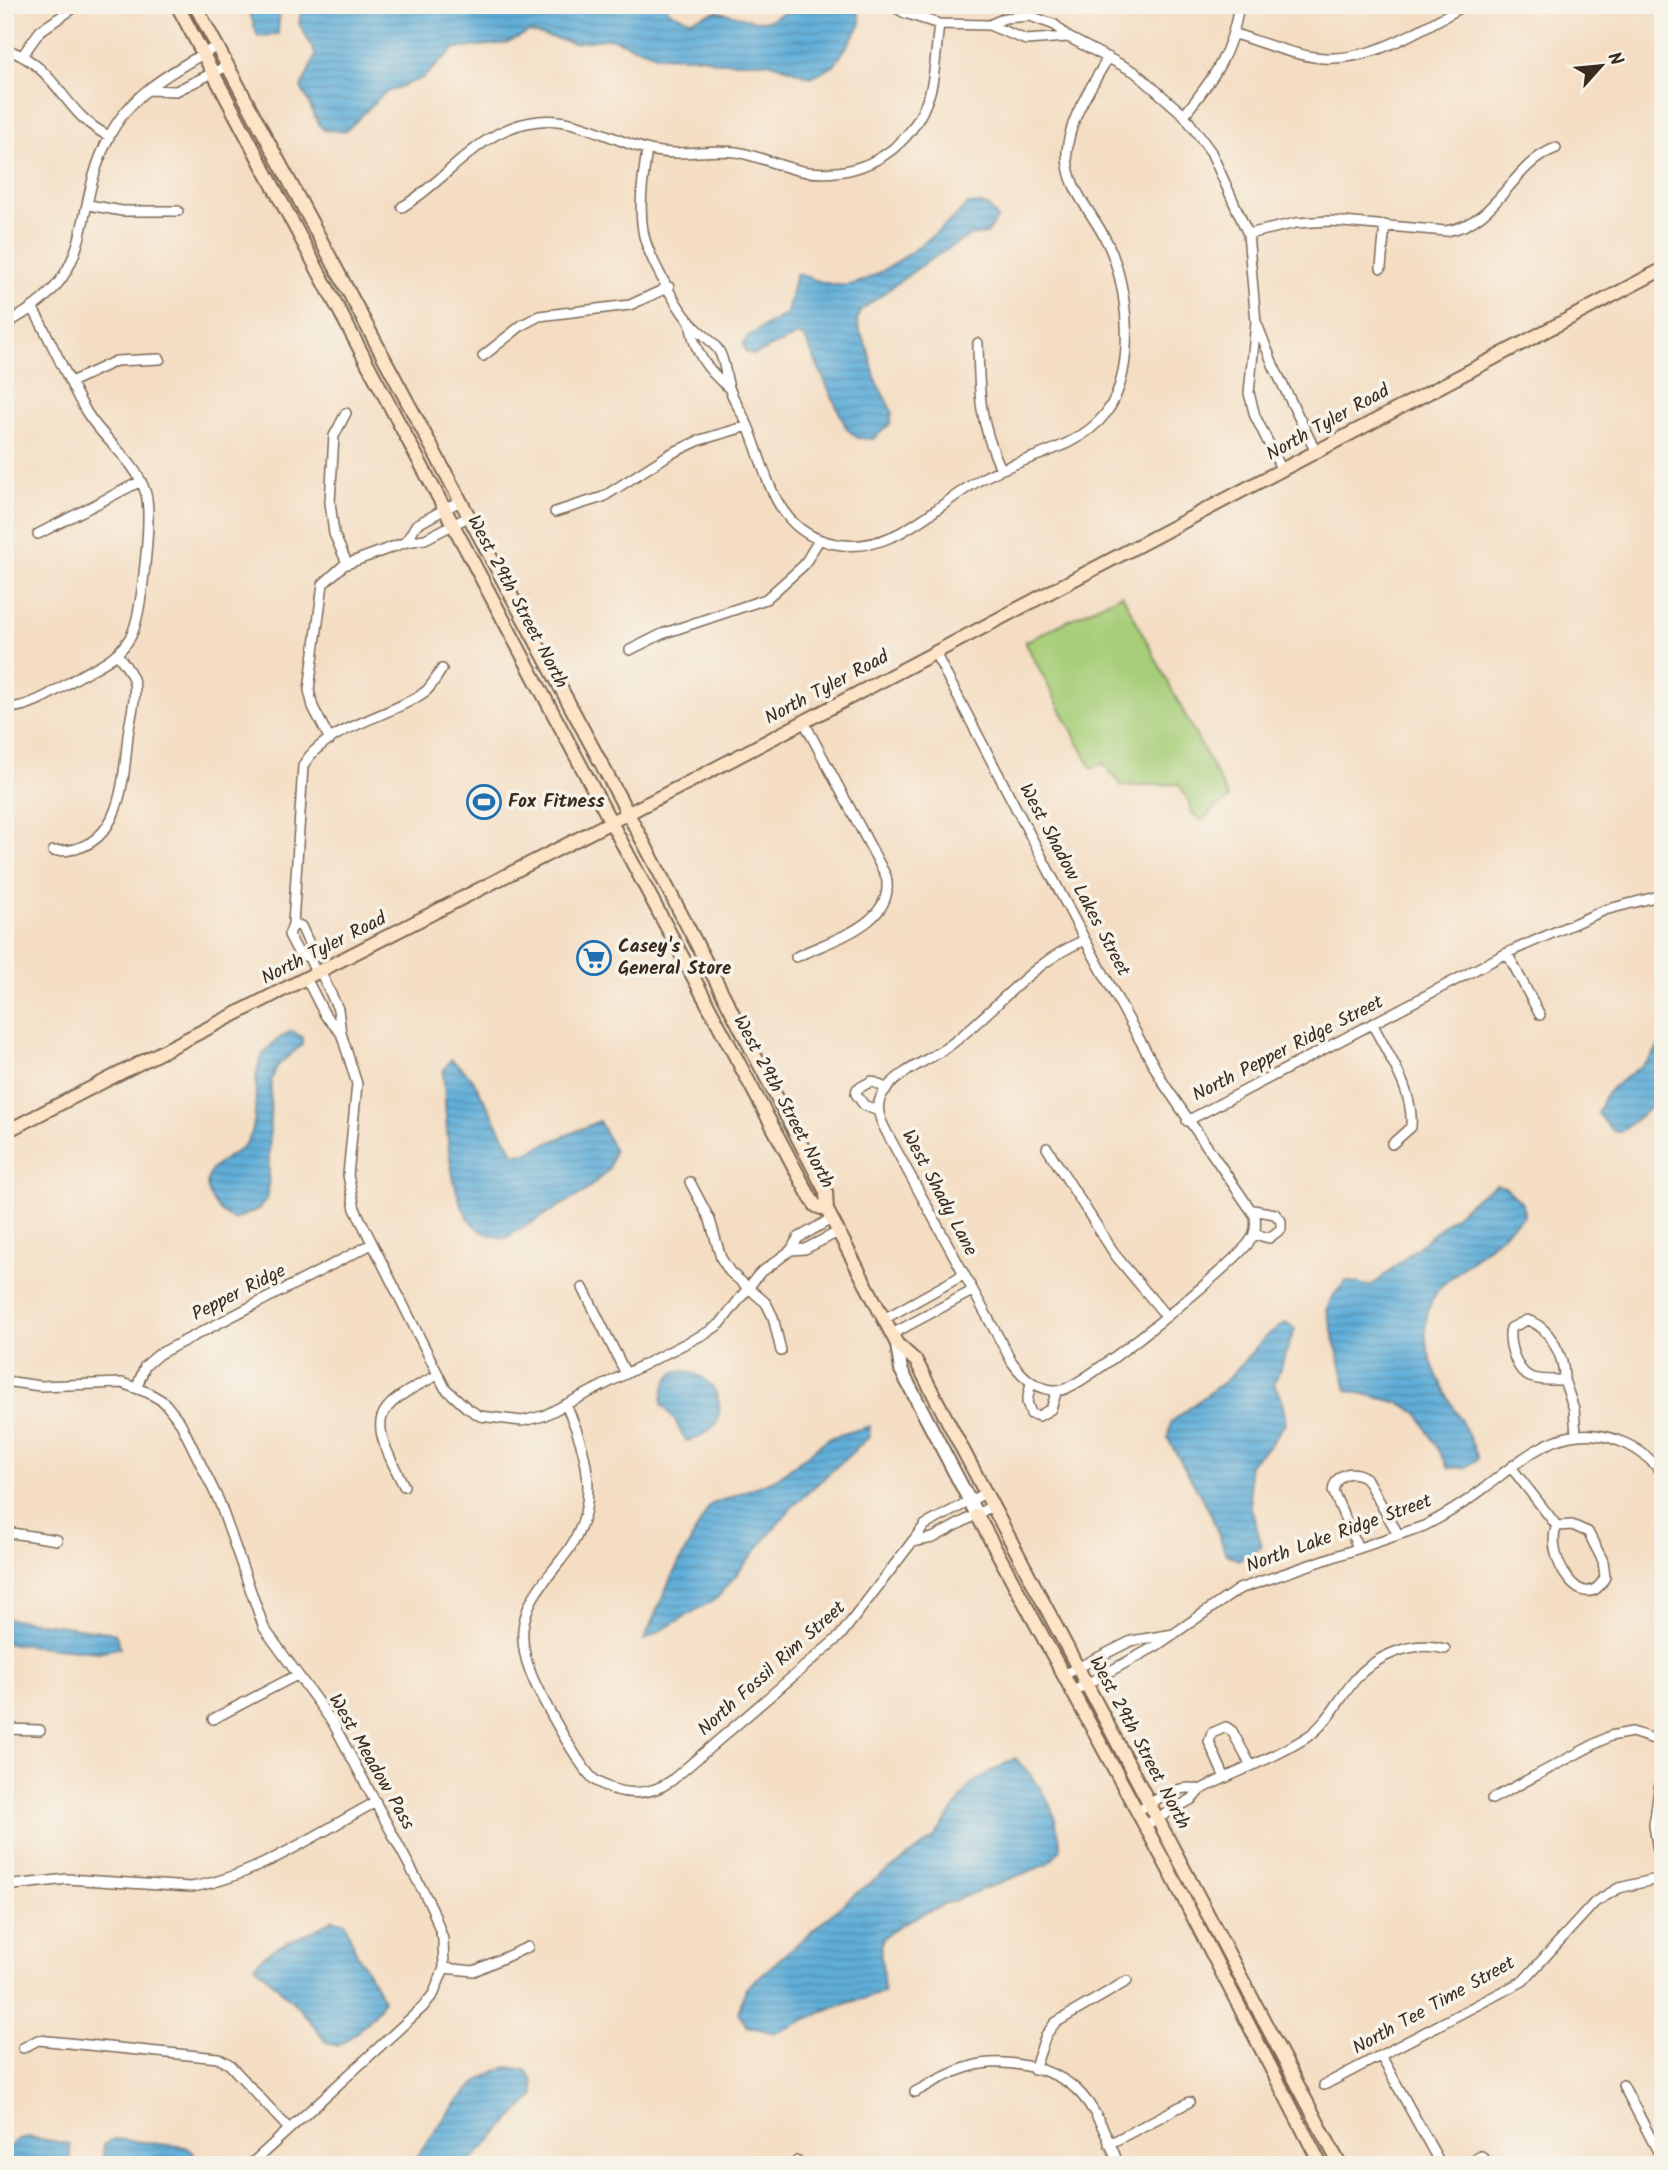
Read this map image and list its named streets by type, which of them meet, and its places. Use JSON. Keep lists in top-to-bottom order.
{
  "streets": {
    "main road": ["North Tyler Road", "West 29th Street North"],
    "street": [
      "West Shadow Lakes Street",
      "North Pepper Ridge Street",
      "West Shady Lane",
      "Pepper Ridge",
      "North Lake Ridge Street",
      "North Fossil Rim Street",
      "West Meadow Pass",
      "North Tee Time Street"
    ]
  },
  "crossings": [
    ["North Tyler Road", "West 29th Street North"],
    ["North Tyler Road", "West Shadow Lakes Street"],
    ["West 29th Street North", "North Lake Ridge Street"],
    ["West 29th Street North", "North Fossil Rim Street"],
    ["West Shadow Lakes Street", "North Pepper Ridge Street"],
    ["Pepper Ridge", "West Meadow Pass"]
  ],
  "places": {
    "sports": ["Fox Fitness"],
    "supermarket": ["Casey's General Store"]
  },
  "north": "top right"
}
